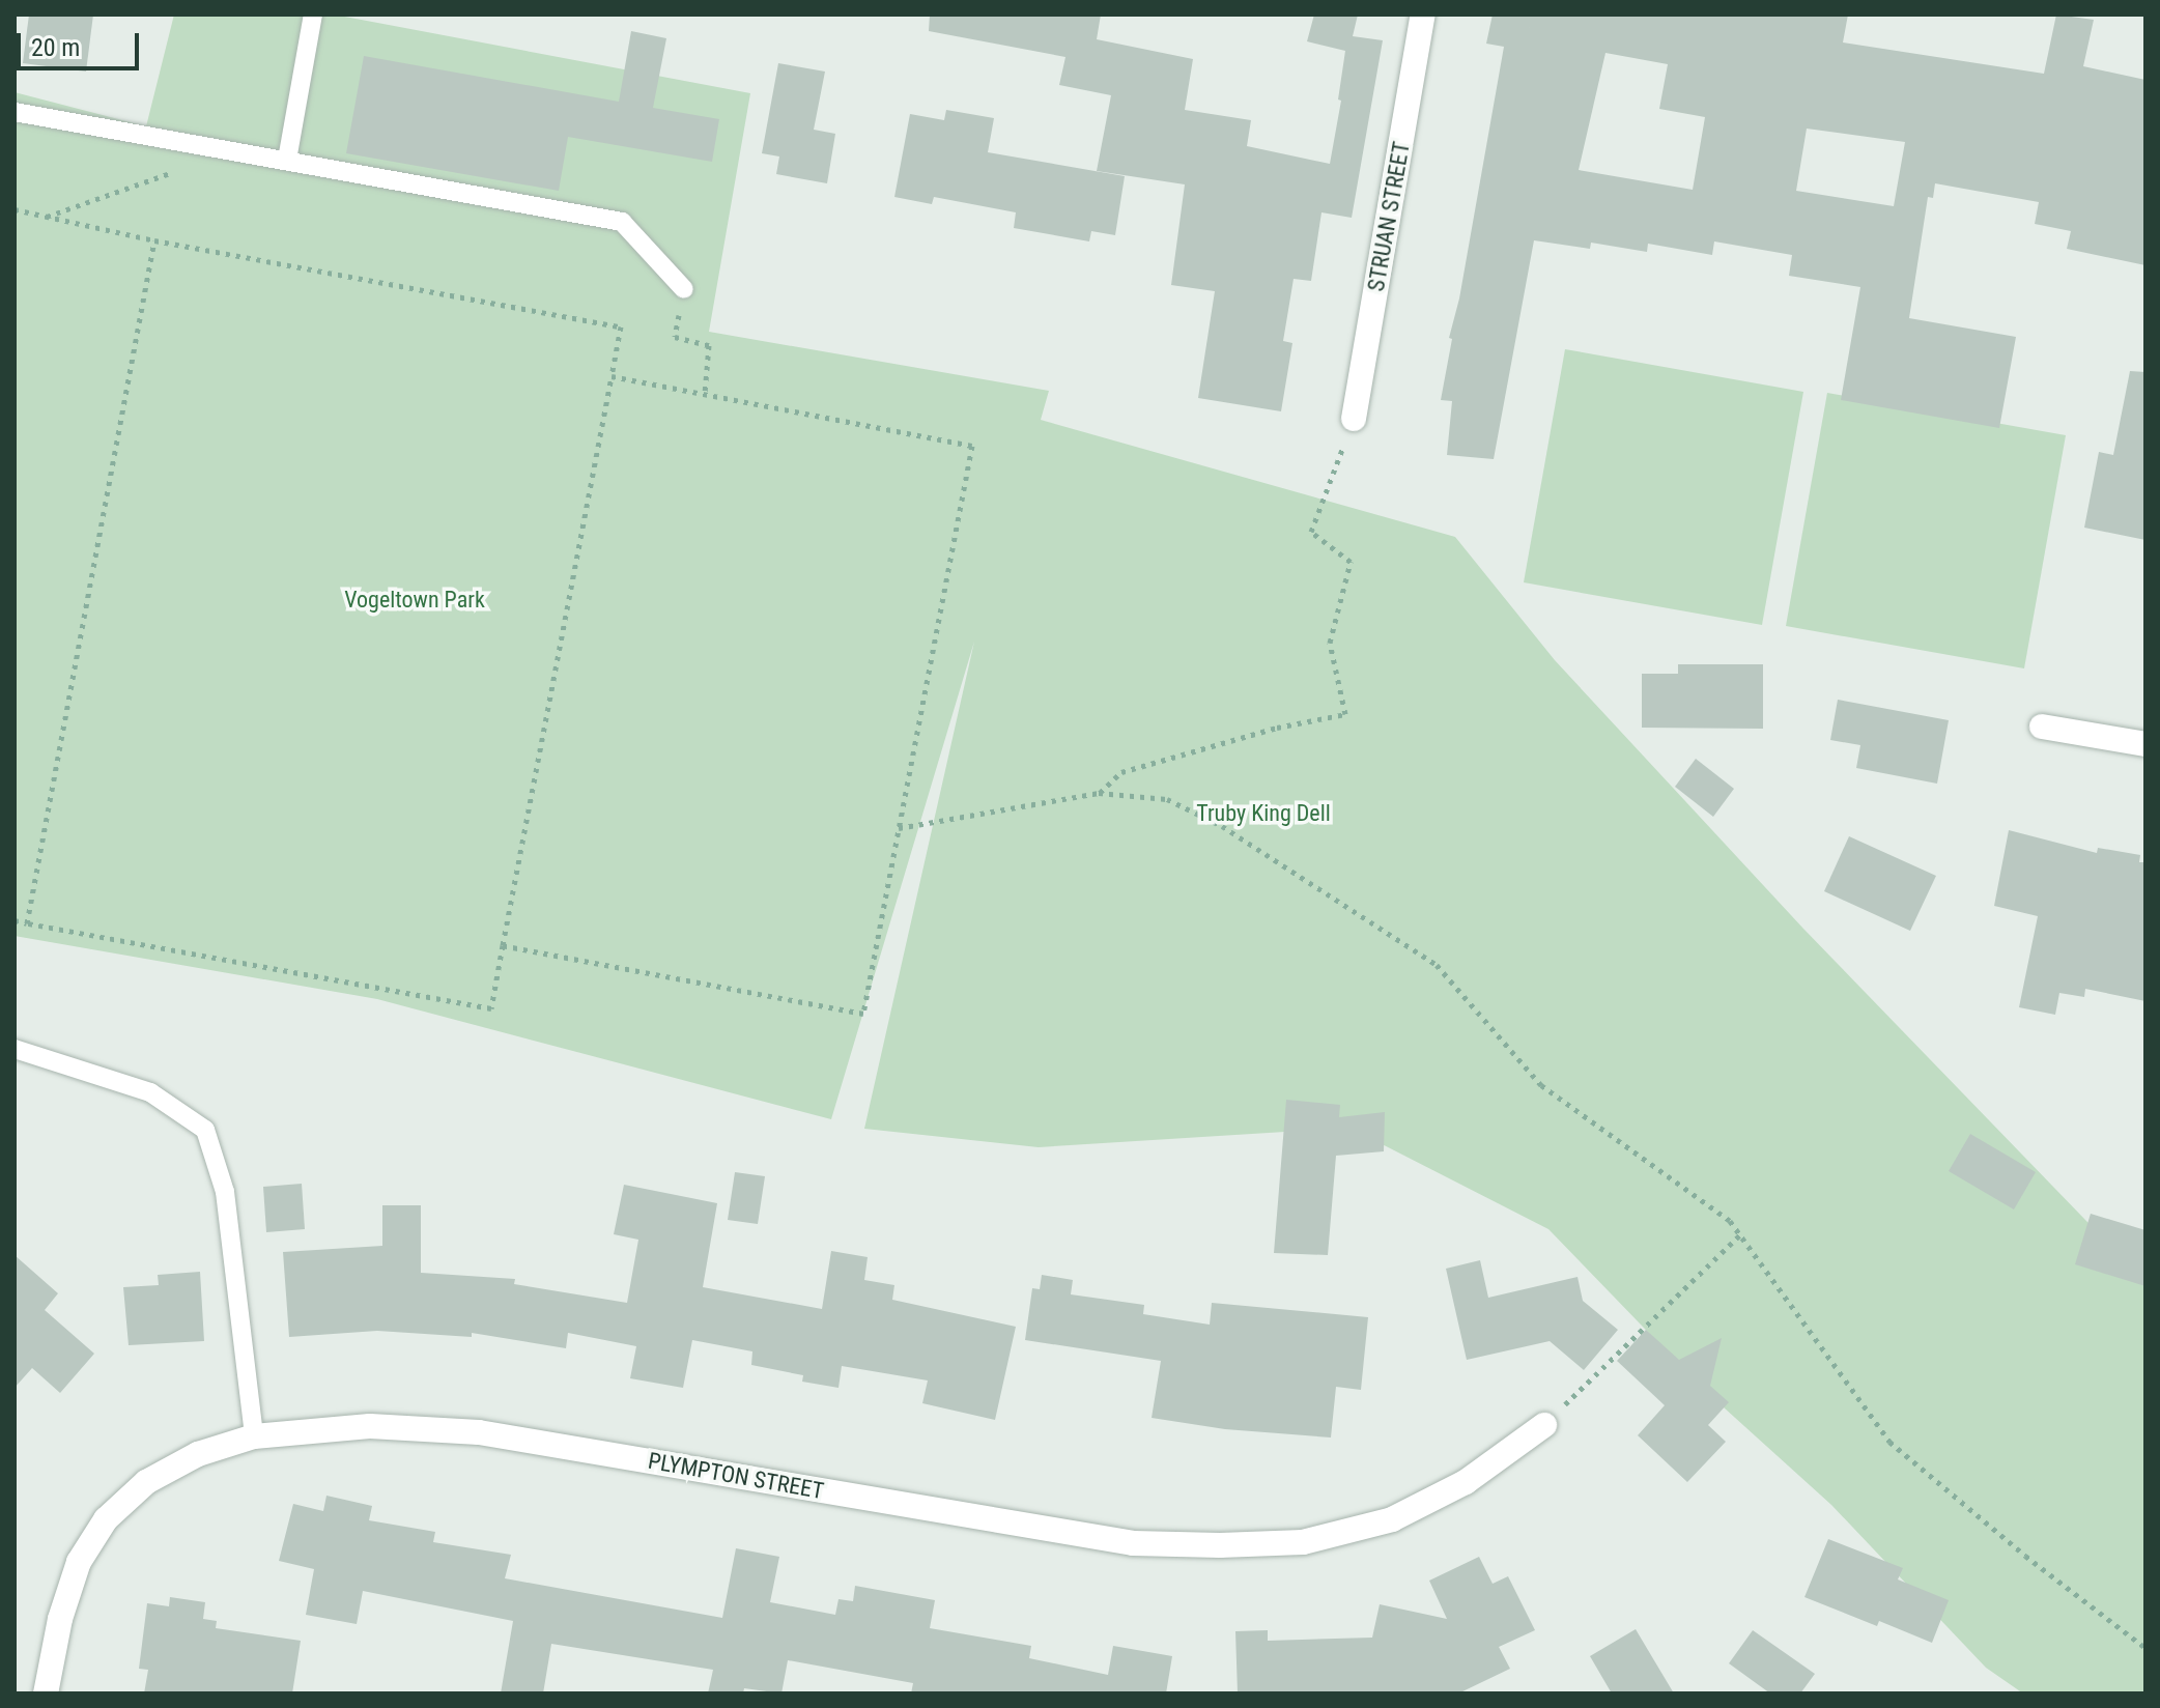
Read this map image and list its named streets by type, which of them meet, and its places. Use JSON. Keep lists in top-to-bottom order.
{
  "streets": {
    "street": ["STRUAN STREET", "PLYMPTON STREET"]
  },
  "parks": ["Vogeltown Park", "Truby King Dell"],
  "scale_bar": "20 m"
}
